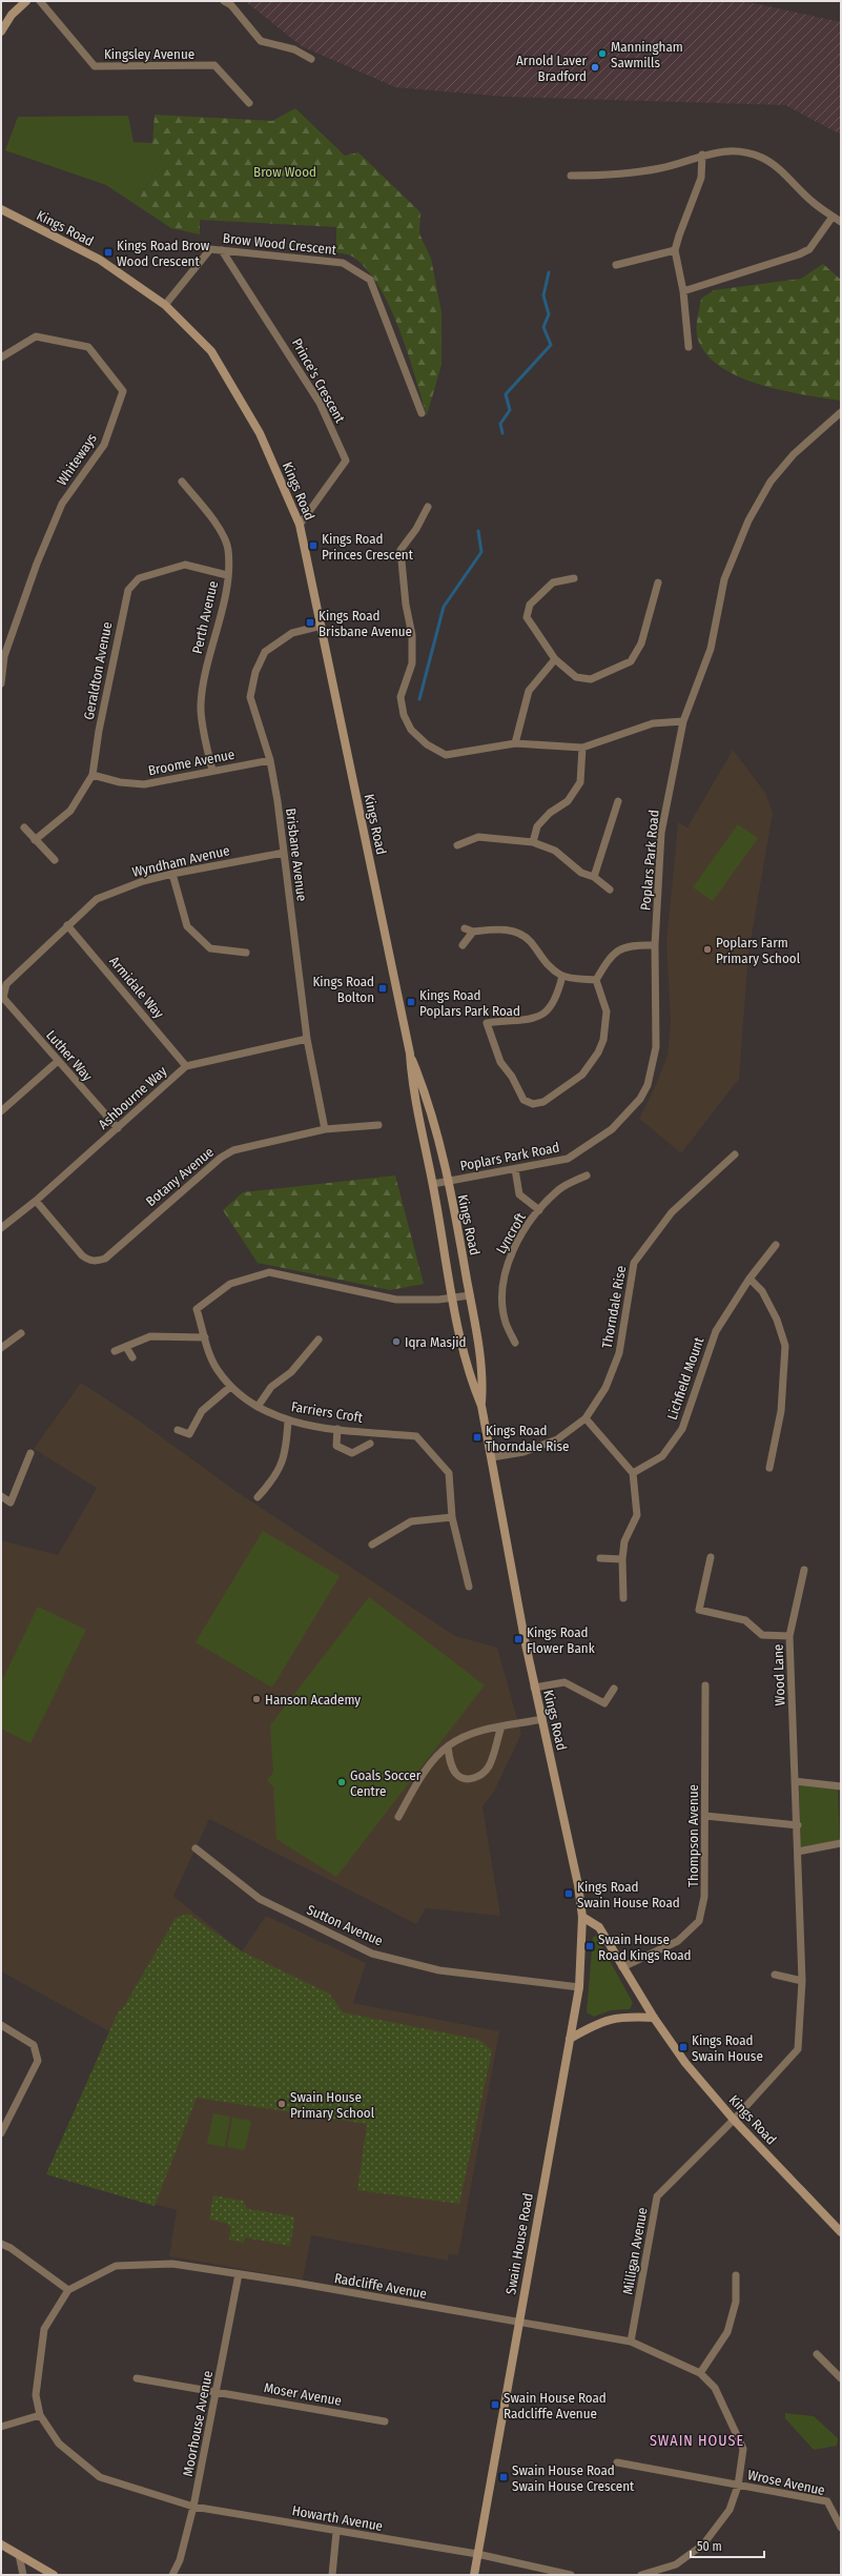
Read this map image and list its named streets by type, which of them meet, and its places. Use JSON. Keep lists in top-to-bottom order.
{
  "streets": {
    "street": [
      "Kingsley Avenue",
      "Kings Road",
      "Brow Wood Crescent",
      "Prince's Crescent",
      "Whiteways",
      "Perth Avenue",
      "Geraldton Avenue",
      "Broome Avenue",
      "Brisbane Avenue",
      "Poplars Park Road",
      "Wyndham Avenue",
      "Armidale Way",
      "Luther Way",
      "Ashbourne Way",
      "Botany Avenue",
      "Lyncroft",
      "Thorndale Rise",
      "Lichfield Mount",
      "Farriers Croft",
      "Wood Lane",
      "Thompson Avenue",
      "Sutton Avenue",
      "Swain House Road",
      "Milligan Avenue",
      "Radcliffe Avenue",
      "Moser Avenue",
      "Moorhouse Avenue",
      "Wrose Avenue",
      "Howarth Avenue"
    ]
  },
  "crossings": [
    ["Kings Road", "Brow Wood Crescent"],
    ["Kings Road", "Prince's Crescent"],
    ["Kings Road", "Brisbane Avenue"],
    ["Kings Road", "Poplars Park Road"],
    ["Kings Road", "Thorndale Rise"],
    ["Kings Road", "Farriers Croft"],
    ["Kings Road", "Wood Lane"],
    ["Kings Road", "Thompson Avenue"],
    ["Kings Road", "Swain House Road"],
    ["Kings Road", "Milligan Avenue"],
    ["Brow Wood Crescent", "Prince's Crescent"],
    ["Perth Avenue", "Geraldton Avenue"],
    ["Perth Avenue", "Broome Avenue"],
    ["Geraldton Avenue", "Broome Avenue"],
    ["Broome Avenue", "Brisbane Avenue"],
    ["Brisbane Avenue", "Wyndham Avenue"],
    ["Brisbane Avenue", "Ashbourne Way"],
    ["Brisbane Avenue", "Botany Avenue"],
    ["Poplars Park Road", "Lyncroft"],
    ["Wyndham Avenue", "Armidale Way"],
    ["Wyndham Avenue", "Luther Way"],
    ["Armidale Way", "Ashbourne Way"],
    ["Luther Way", "Ashbourne Way"],
    ["Ashbourne Way", "Botany Avenue"],
    ["Wood Lane", "Milligan Avenue"],
    ["Sutton Avenue", "Swain House Road"],
    ["Swain House Road", "Radcliffe Avenue"],
    ["Swain House Road", "Howarth Avenue"],
    ["Milligan Avenue", "Radcliffe Avenue"],
    ["Radcliffe Avenue", "Moorhouse Avenue"],
    ["Moser Avenue", "Moorhouse Avenue"],
    ["Moorhouse Avenue", "Howarth Avenue"]
  ],
  "districts": ["SWAIN HOUSE"],
  "parks": ["Brow Wood"],
  "places": {
    "other": [
      "Manningham Sawmills",
      "Arnold Laver Bradford",
      "Poplars Farm Primary School",
      "Iqra Masjid",
      "Hanson Academy",
      "Goals Soccer Centre",
      "Swain House Primary School"
    ],
    "transit": [
      "Kings Road Brow Wood Crescent",
      "Kings Road Princes Crescent",
      "Kings Road Brisbane Avenue",
      "Kings Road Bolton",
      "Kings Road Poplars Park Road",
      "Kings Road Thorndale Rise",
      "Kings Road Flower Bank",
      "Kings Road Swain House Road",
      "Swain House Road Kings Road",
      "Kings Road Swain House",
      "Swain House Road Radcliffe Avenue",
      "Swain House Road Swain House Crescent"
    ]
  },
  "scale_bar": "50 m"
}
